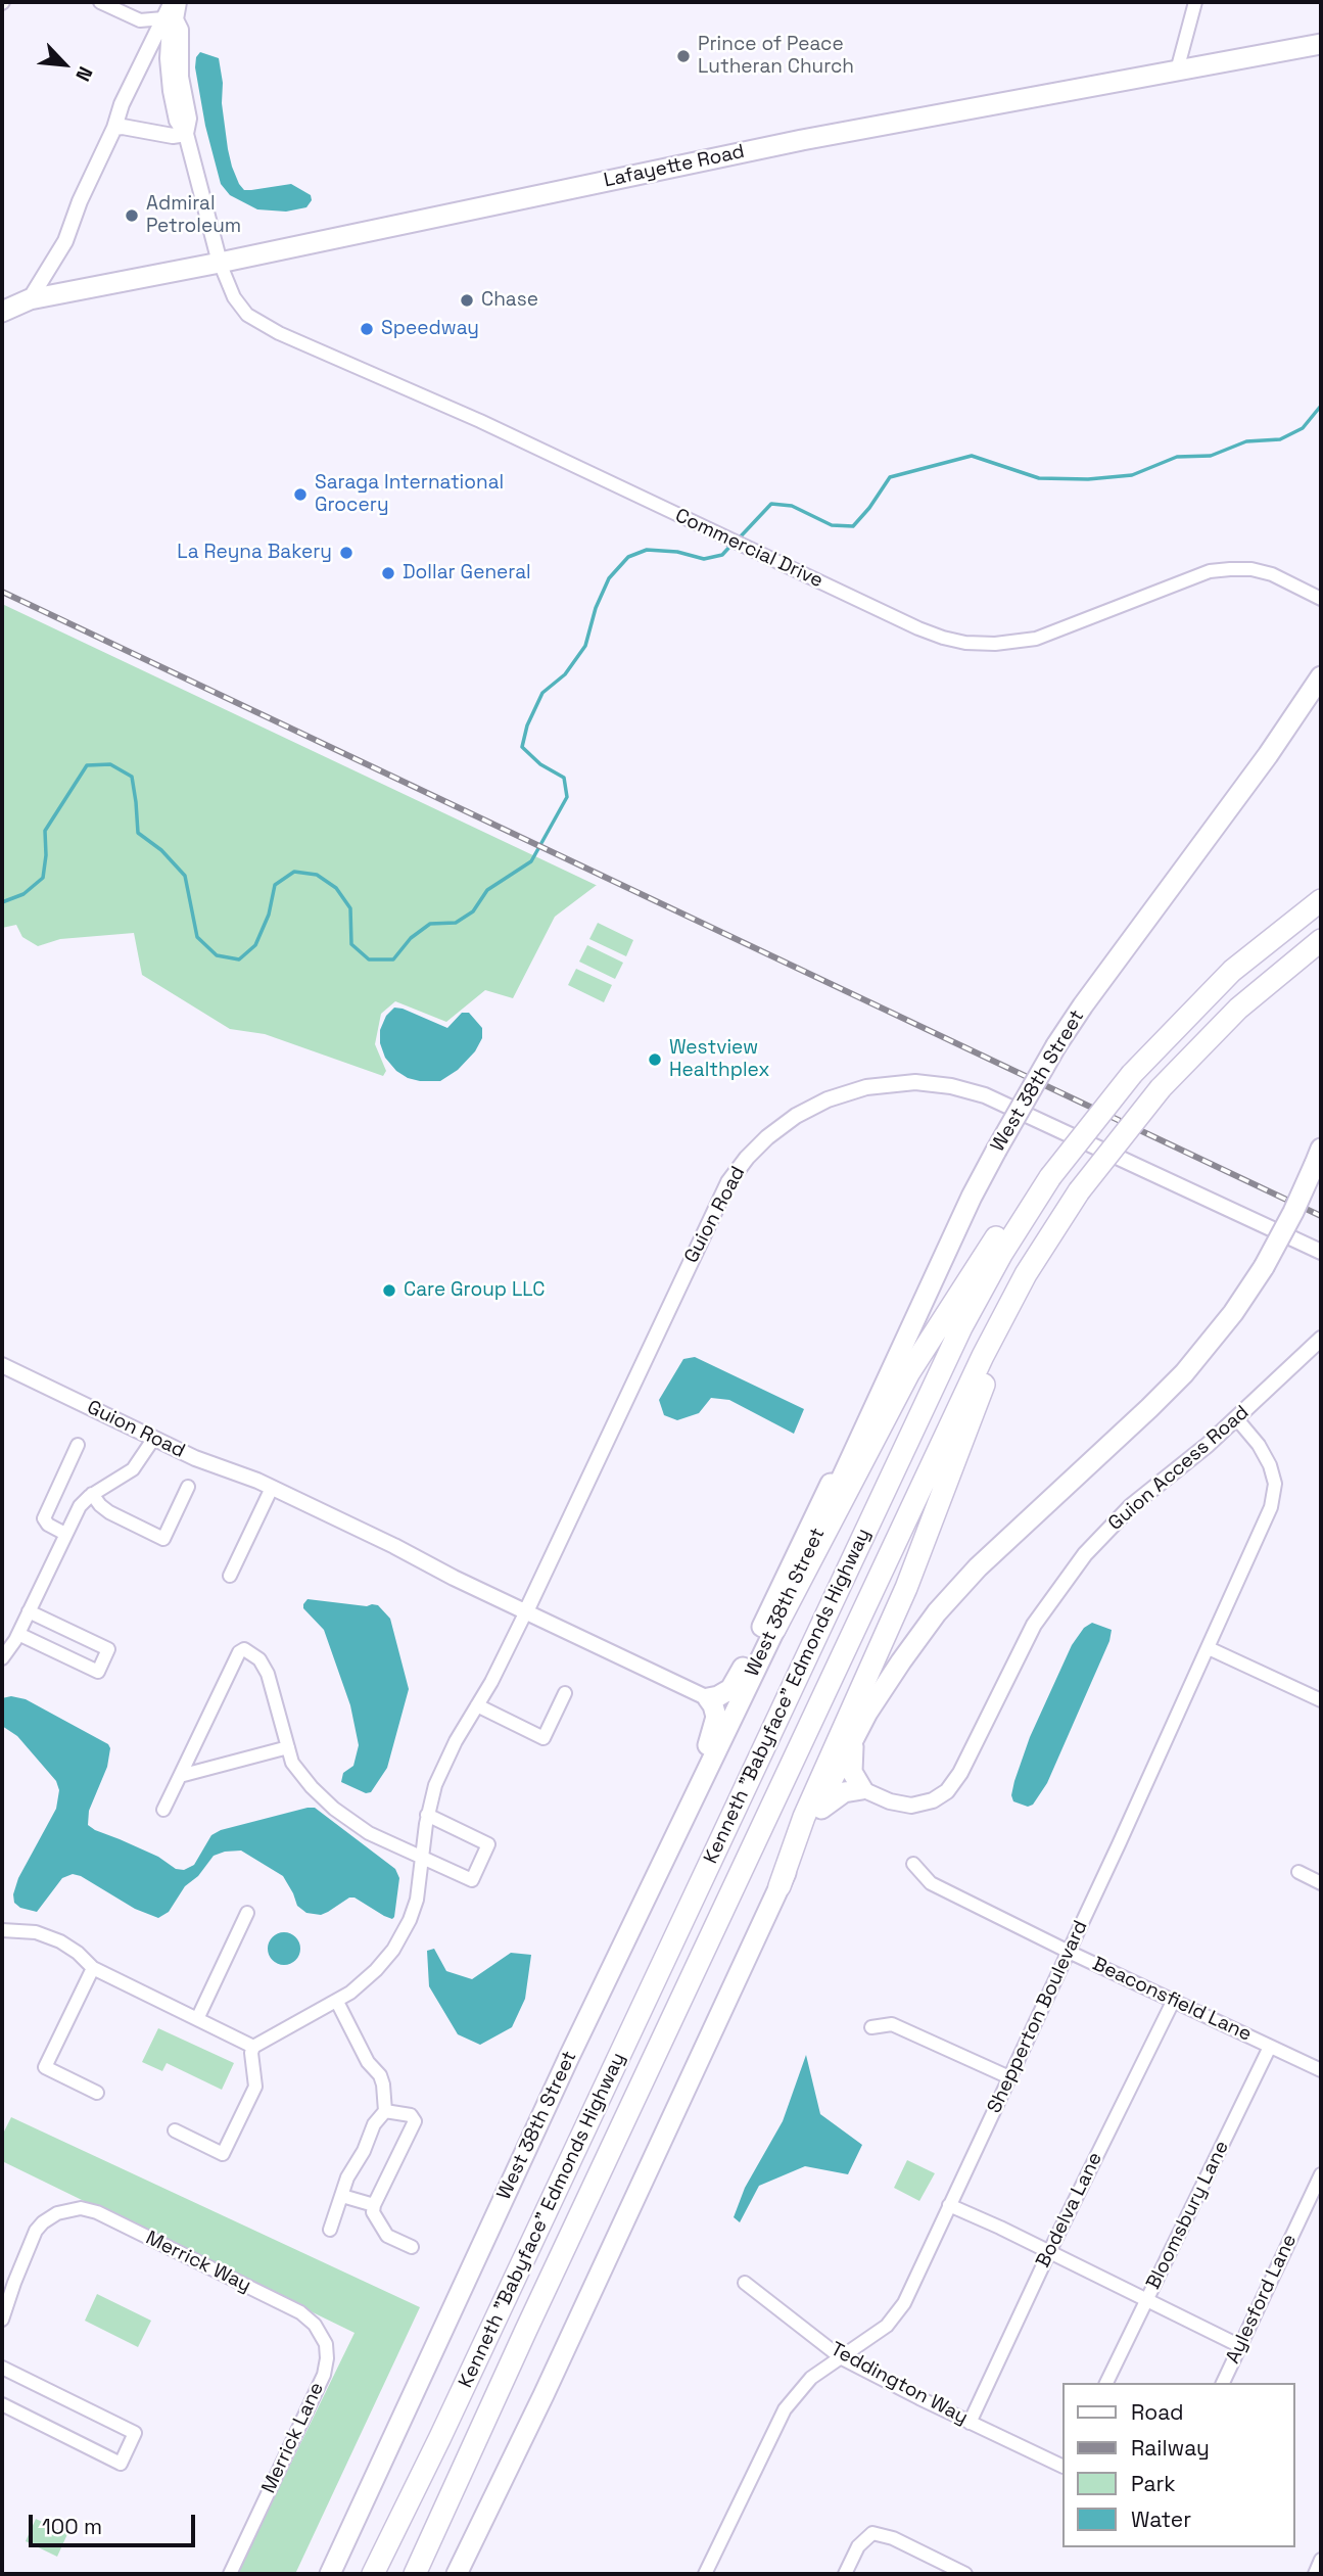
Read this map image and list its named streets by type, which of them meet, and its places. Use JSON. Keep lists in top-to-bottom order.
{
  "streets": {
    "highway": ["Kenneth \"Babyface\" Edmonds Highway"],
    "main road": ["Lafayette Road", "West 38th Street"],
    "street": [
      "Commercial Drive",
      "Guion Road",
      "Guion Access Road",
      "Beaconsfield Lane",
      "Shepperton Boulevard",
      "Bodelva Lane",
      "Bloomsbury Lane",
      "Merrick Way",
      "Aylesford Lane",
      "Teddington Way",
      "Merrick Lane"
    ]
  },
  "crossings": [
    ["Lafayette Road", "Commercial Drive"],
    ["Guion Access Road", "Shepperton Boulevard"],
    ["Beaconsfield Lane", "Shepperton Boulevard"],
    ["Beaconsfield Lane", "Bodelva Lane"],
    ["Beaconsfield Lane", "Bloomsbury Lane"],
    ["Shepperton Boulevard", "Teddington Way"],
    ["Bodelva Lane", "Teddington Way"],
    ["Merrick Way", "Merrick Lane"]
  ],
  "places": [
    "Prince of Peace Lutheran Church",
    "Admiral Petroleum",
    "Chase",
    "Speedway",
    "Saraga International Grocery",
    "La Reyna Bakery",
    "Dollar General",
    "Westview Healthplex",
    "Care Group LLC"
  ],
  "legend": [
    "Road",
    "Railway",
    "Park",
    "Water"
  ],
  "scale_bar": "100 m",
  "north": "bottom right"
}
